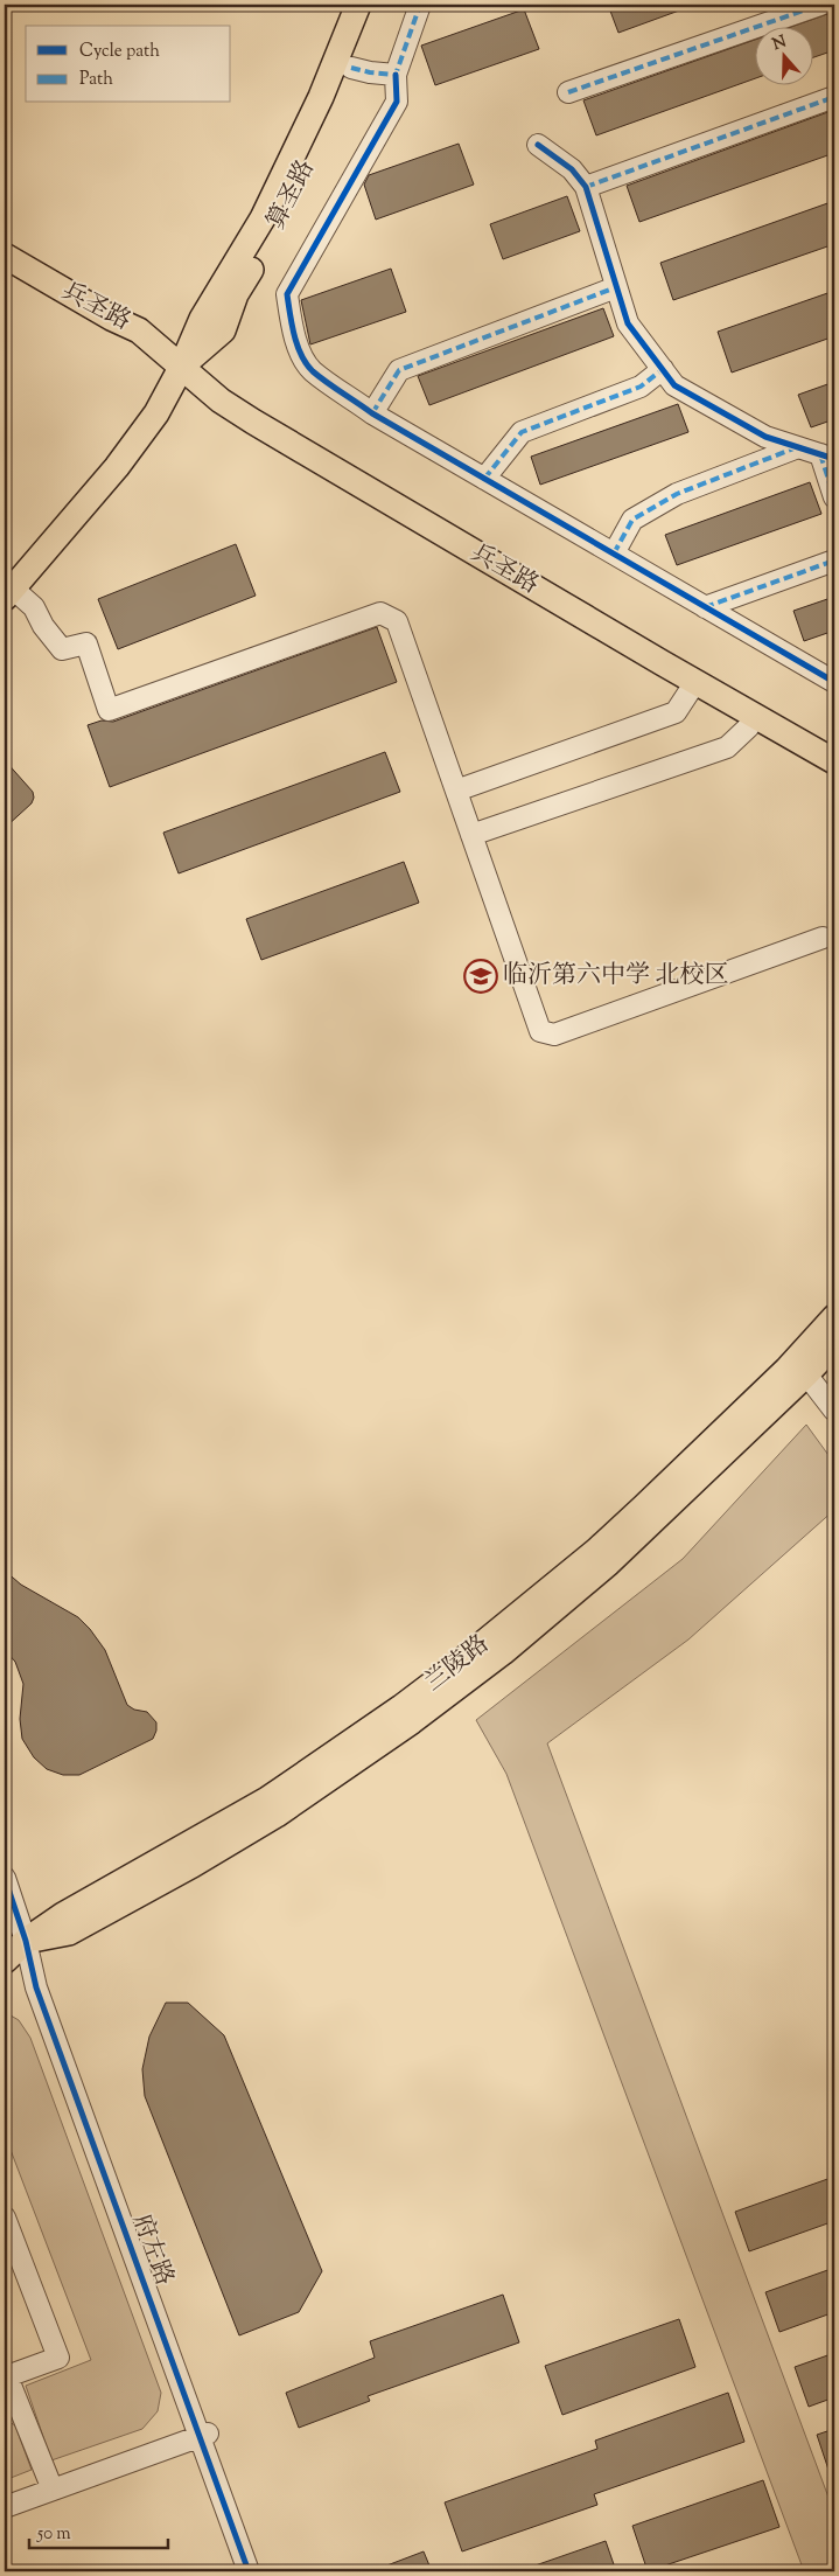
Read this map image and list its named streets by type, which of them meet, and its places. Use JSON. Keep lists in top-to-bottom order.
{
  "streets": {
    "main road": ["算圣路", "兵圣路", "兰陵路"],
    "street": ["府左路"]
  },
  "crossings": [
    ["算圣路", "兵圣路"],
    ["兰陵路", "府左路"]
  ],
  "places": {
    "school or university": ["临沂第六中学 北校区"]
  },
  "legend": ["Cycle path", "Path"],
  "scale_bar": "50 m",
  "north": "top"
}
